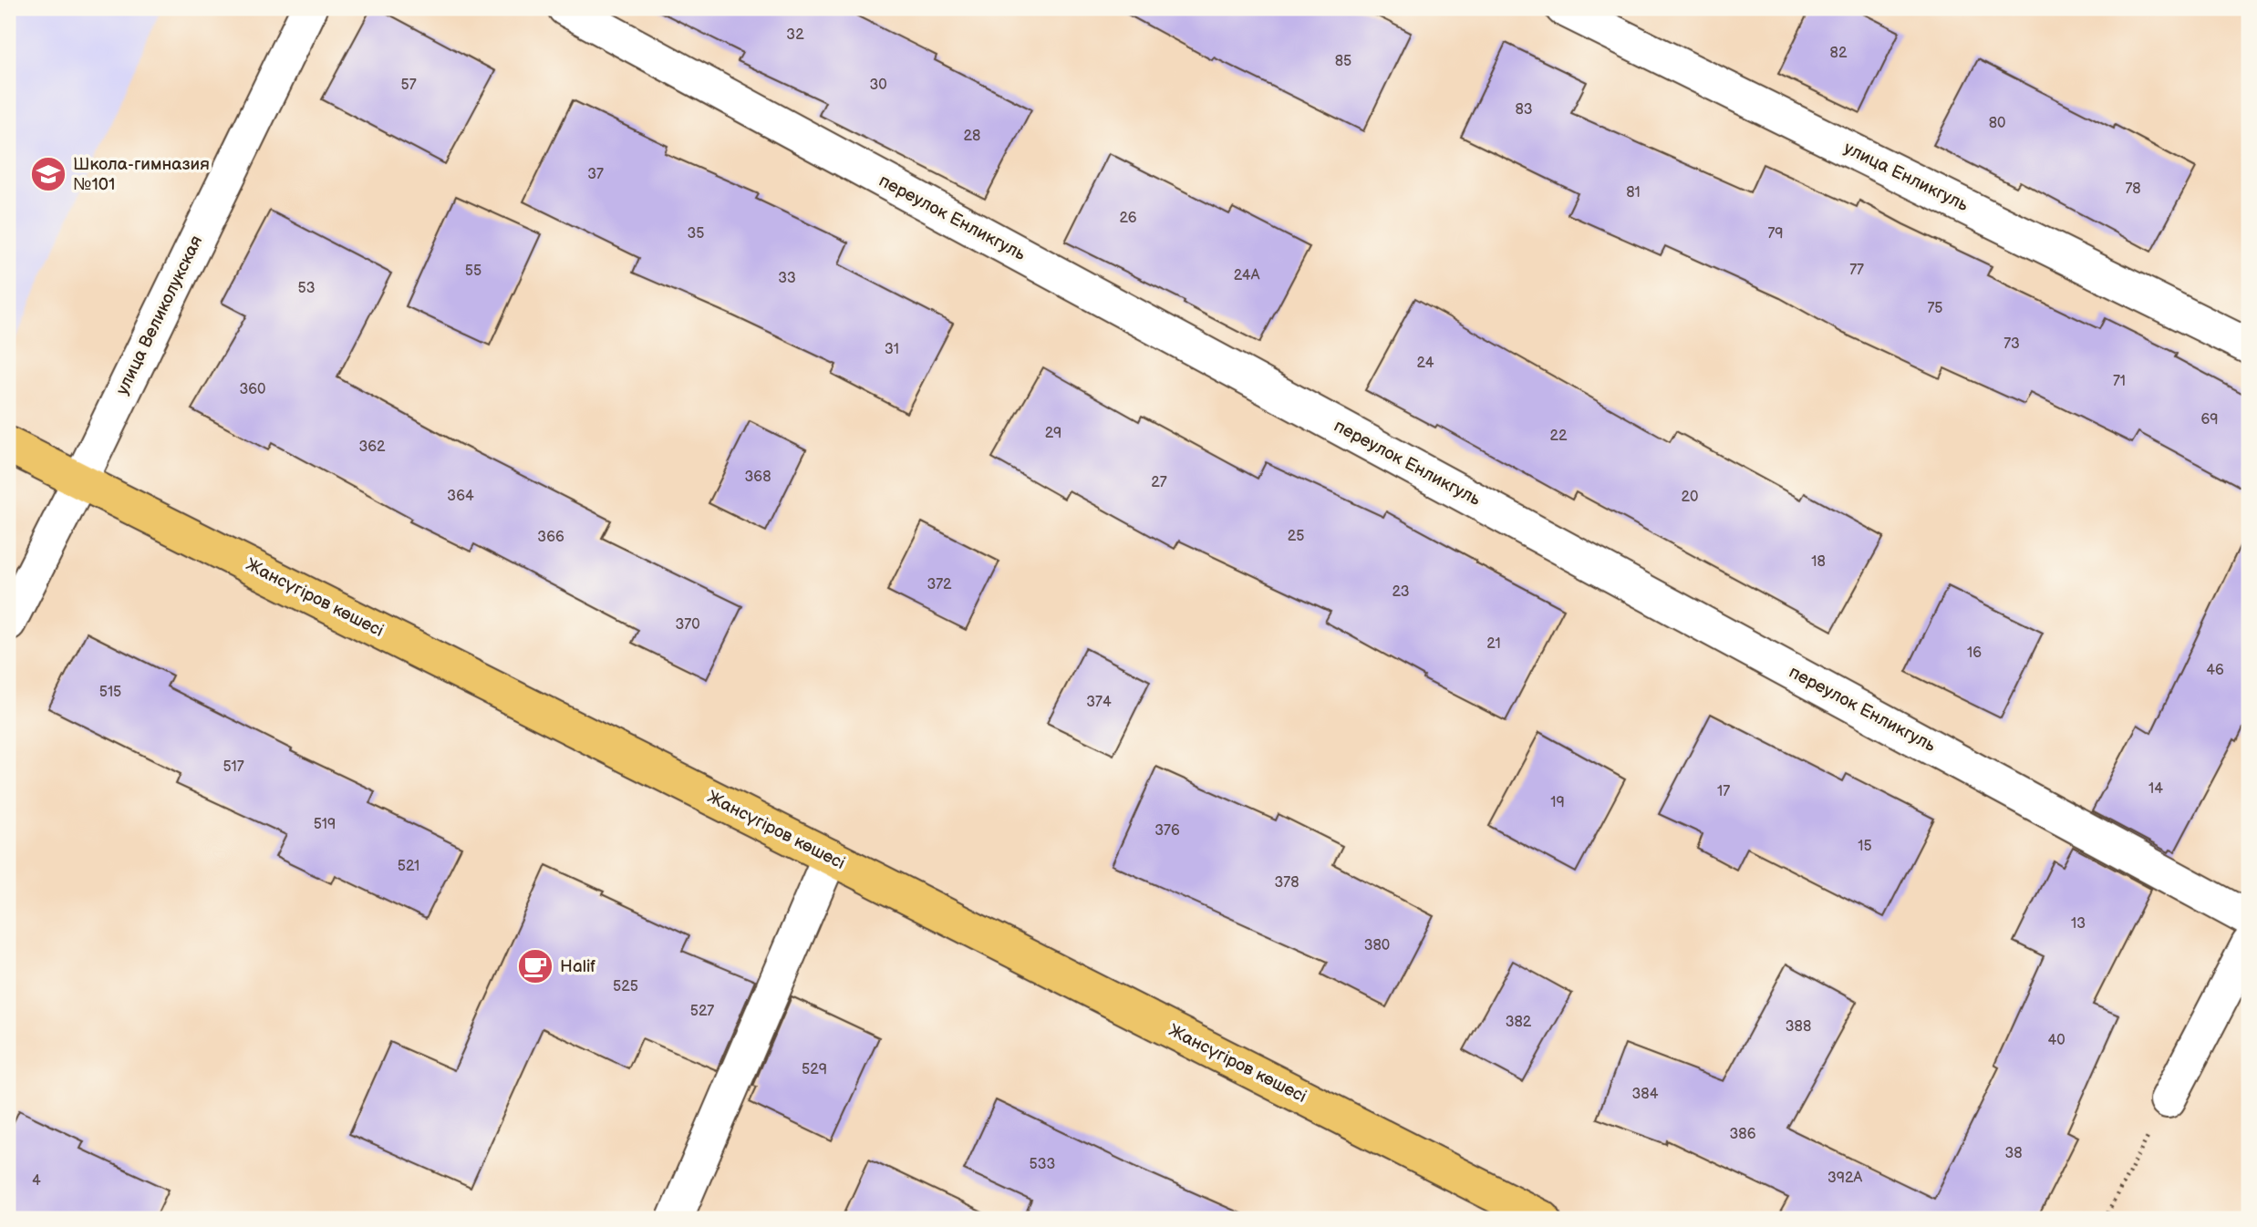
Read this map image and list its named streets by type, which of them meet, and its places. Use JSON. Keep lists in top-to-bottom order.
{
  "streets": {
    "main road": ["Жансүгіров көшесі"],
    "street": ["улица Енликгуль", "переулок Енликгуль", "улица Великолукская"]
  },
  "crossings": [
    ["улица Великолукская", "Жансүгіров көшесі"]
  ],
  "places": {
    "school or university": ["Школа-гимназия №101"],
    "cafe": ["Halif"]
  },
  "house_numbers": [
    "32",
    "82",
    "85",
    "57",
    "30",
    "83",
    "80",
    "28",
    "37",
    "78",
    "81",
    "26",
    "35",
    "79",
    "77",
    "55",
    "24А",
    "33",
    "53",
    "75",
    "73",
    "31",
    "24",
    "71",
    "360",
    "69",
    "29",
    "22",
    "362",
    "368",
    "27",
    "364",
    "20",
    "25",
    "366",
    "18",
    "372",
    "23",
    "370",
    "21",
    "16",
    "46",
    "515",
    "374",
    "517",
    "14",
    "17",
    "19",
    "519",
    "376",
    "15",
    "521",
    "378",
    "13",
    "380",
    "525",
    "527",
    "382",
    "388",
    "40",
    "529",
    "384",
    "386",
    "38",
    "533",
    "392А",
    "4"
  ]
}
